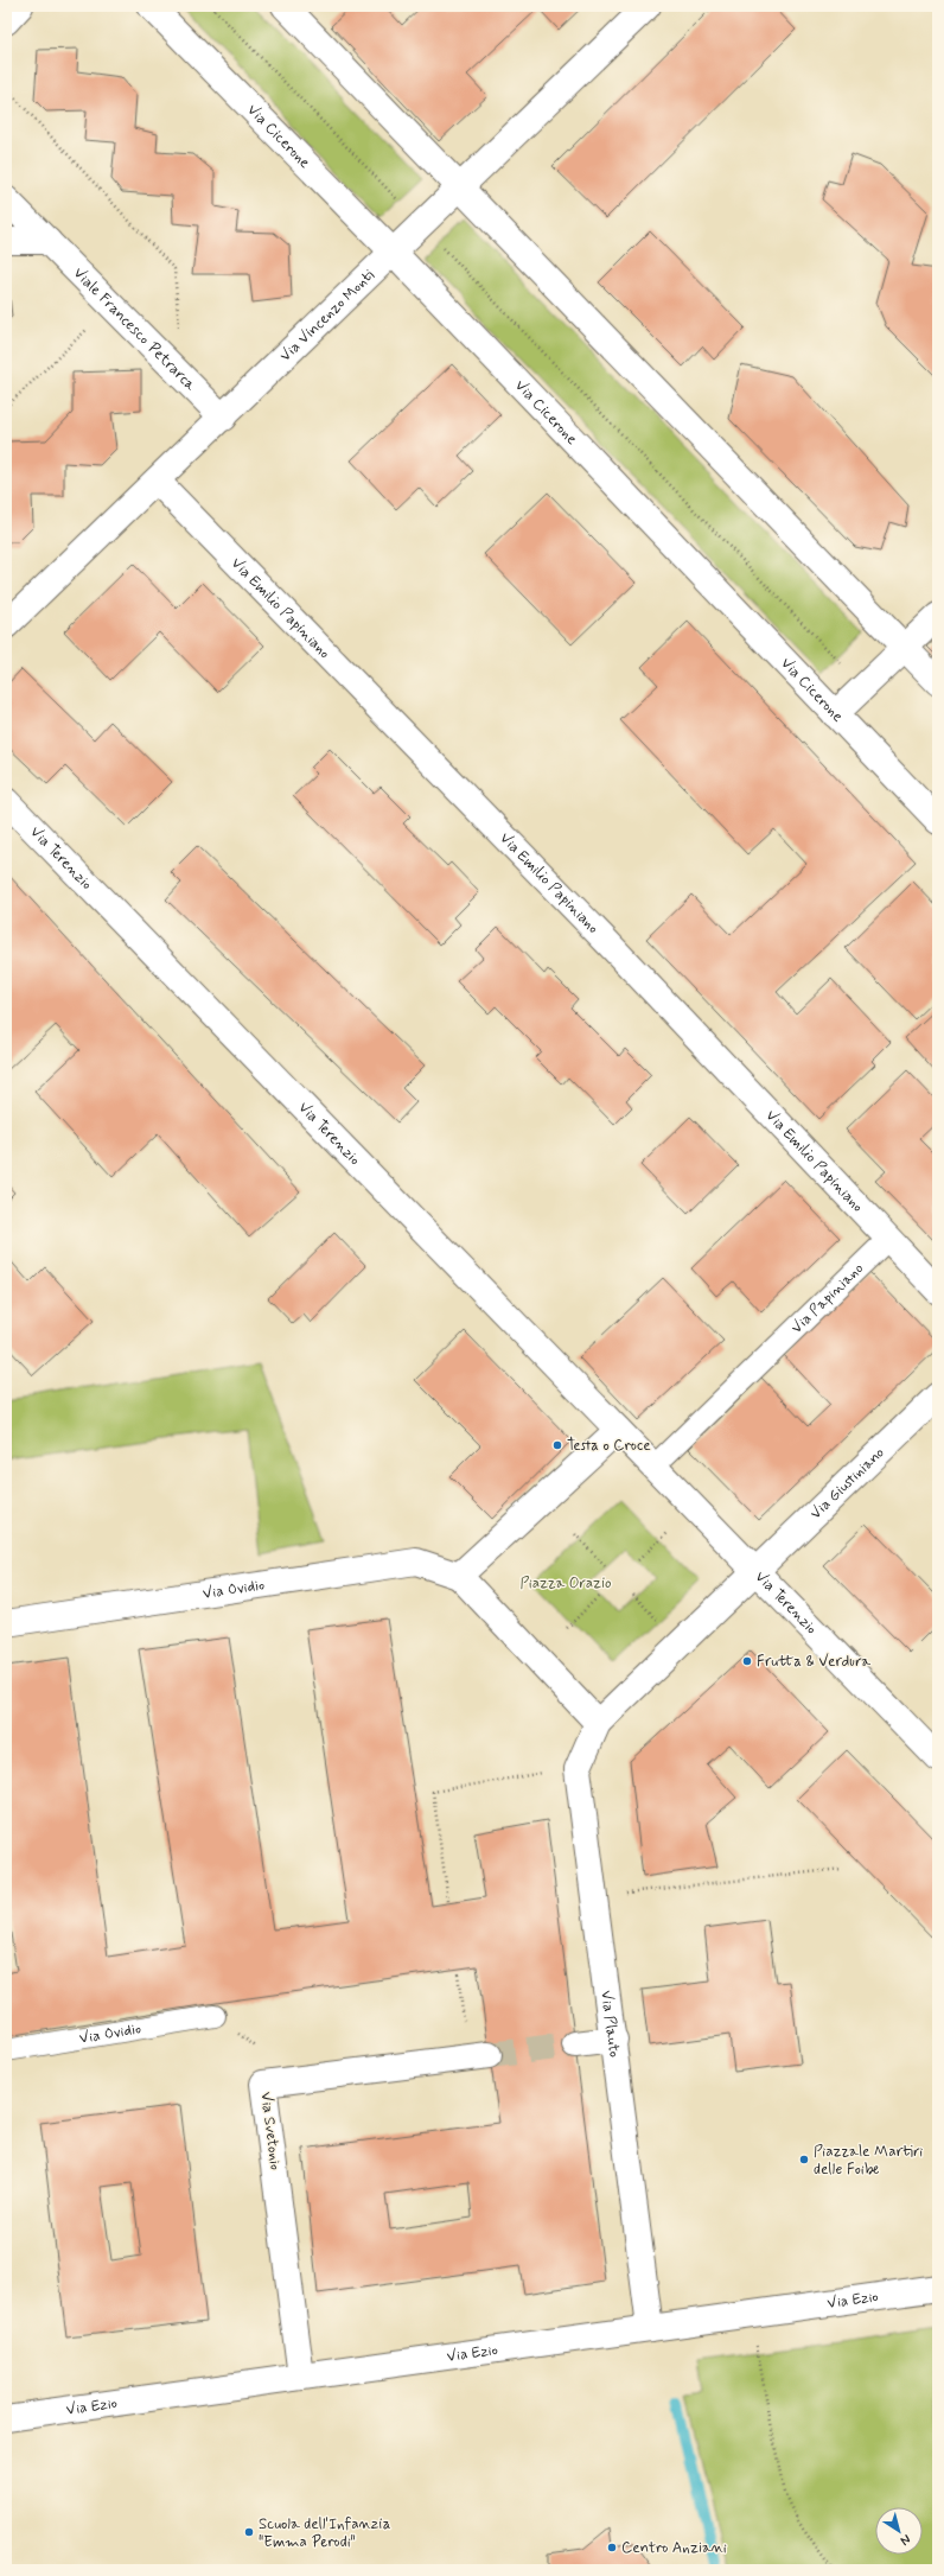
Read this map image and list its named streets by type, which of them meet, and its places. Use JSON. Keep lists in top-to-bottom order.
{
  "streets": {
    "street": [
      "Via Cicerone",
      "Via Vincenzo Monti",
      "Viale Francesco Petrarca",
      "Via Emilio Papiniano",
      "Via Terenzio",
      "Via Giustiniano",
      "Via Ovidio",
      "Via Plauto",
      "Via Svetonio",
      "Via Ezio"
    ],
    "lane": ["Via Papiniano"]
  },
  "crossings": [
    ["Via Cicerone", "Via Vincenzo Monti"],
    ["Via Vincenzo Monti", "Viale Francesco Petrarca"],
    ["Via Vincenzo Monti", "Via Emilio Papiniano"],
    ["Via Emilio Papiniano", "Via Papiniano"],
    ["Via Terenzio", "Via Papiniano"],
    ["Via Terenzio", "Via Giustiniano"],
    ["Via Plauto", "Via Ezio"],
    ["Via Svetonio", "Via Ezio"]
  ],
  "parks": ["Piazza Orazio"],
  "places": [
    "Testa o Croce",
    "Frutta & Verdura",
    "Piazzale Martiri delle Foibe",
    "Scuola dell'Infanzia \"Emma Perodi\"",
    "Centro Anziani"
  ],
  "north": "bottom right"
}
